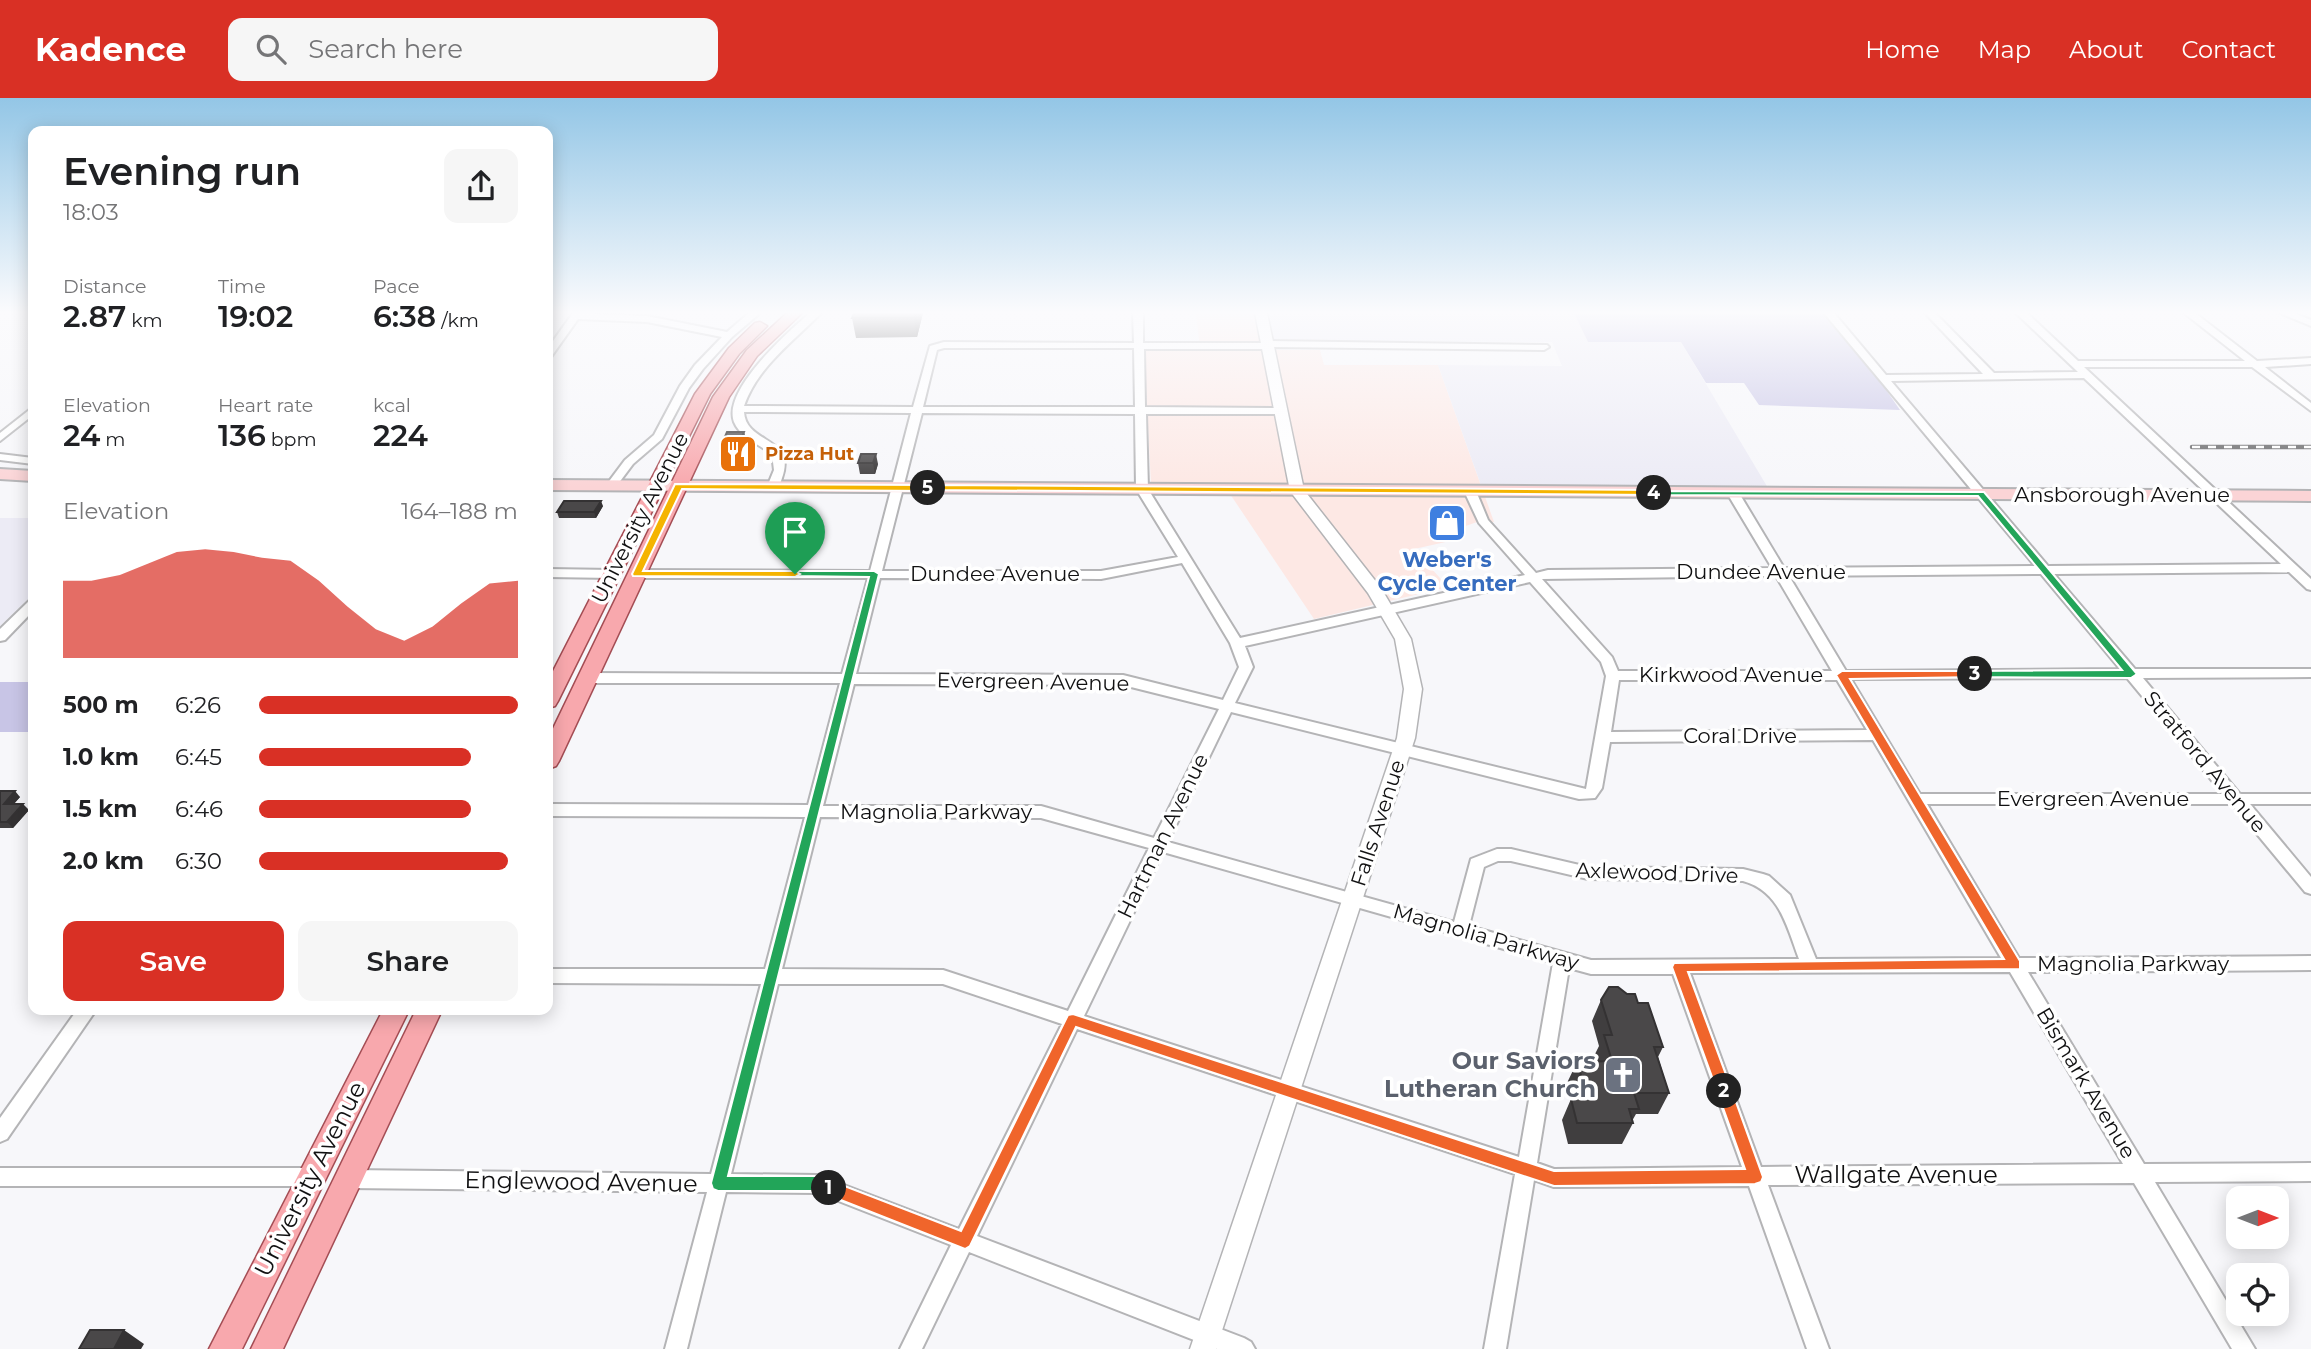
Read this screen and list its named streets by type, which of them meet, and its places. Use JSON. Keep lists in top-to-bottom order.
{
  "streets": {
    "main road": ["Ansborough Avenue", "University Avenue"],
    "street": [
      "Dundee Avenue",
      "Kirkwood Avenue",
      "Evergreen Avenue",
      "Coral Drive",
      "Stratford Avenue",
      "Magnolia Parkway",
      "Falls Avenue",
      "Hartman Avenue",
      "Axlewood Drive",
      "Bismark Avenue",
      "Wallgate Avenue",
      "Englewood Avenue"
    ]
  },
  "crossings": [
    ["Ansborough Avenue", "University Avenue"],
    ["Ansborough Avenue", "Stratford Avenue"],
    ["Ansborough Avenue", "Falls Avenue"],
    ["Ansborough Avenue", "Hartman Avenue"],
    ["Ansborough Avenue", "Bismark Avenue"],
    ["University Avenue", "Dundee Avenue"],
    ["University Avenue", "Evergreen Avenue"],
    ["University Avenue", "Englewood Avenue"],
    ["Dundee Avenue", "Stratford Avenue"],
    ["Dundee Avenue", "Falls Avenue"],
    ["Dundee Avenue", "Hartman Avenue"],
    ["Dundee Avenue", "Bismark Avenue"],
    ["Kirkwood Avenue", "Stratford Avenue"],
    ["Kirkwood Avenue", "Bismark Avenue"],
    ["Evergreen Avenue", "Coral Drive"],
    ["Evergreen Avenue", "Stratford Avenue"],
    ["Evergreen Avenue", "Falls Avenue"],
    ["Evergreen Avenue", "Hartman Avenue"],
    ["Evergreen Avenue", "Bismark Avenue"],
    ["Coral Drive", "Bismark Avenue"],
    ["Magnolia Parkway", "Falls Avenue"],
    ["Magnolia Parkway", "Hartman Avenue"],
    ["Magnolia Parkway", "Axlewood Drive"],
    ["Magnolia Parkway", "Bismark Avenue"],
    ["Falls Avenue", "Wallgate Avenue"],
    ["Falls Avenue", "Englewood Avenue"],
    ["Hartman Avenue", "Wallgate Avenue"],
    ["Hartman Avenue", "Englewood Avenue"],
    ["Bismark Avenue", "Wallgate Avenue"]
  ],
  "places": {
    "restaurant": ["Pizza Hut"],
    "shop": ["Weber's Cycle Center"],
    "church": ["Our Saviors Lutheran Church"]
  },
  "north": "right",
  "page": {
    "header": "Kadence",
    "search": "Search here",
    "nav": [
      "Home",
      "Map",
      "About",
      "Contact"
    ],
    "heading": ["Evening run", "18:03"],
    "stats": [
      ["Distance", "2.87 km"],
      ["Time", "19:02"],
      ["Pace", "6:38 /km"],
      ["Elevation", "24 m"],
      ["Heart rate", "136 bpm"],
      ["kcal", "224"]
    ],
    "pins": [
      "5",
      "4",
      "3",
      "2",
      "1"
    ],
    "chart": ["Elevation", "164–188 m"],
    "list": [
      {
        "name": "500 m",
        "note": "6:26"
      },
      {
        "name": "1.0 km",
        "note": "6:45"
      },
      {
        "name": "1.5 km",
        "note": "6:46"
      },
      {
        "name": "2.0 km",
        "note": "6:30"
      }
    ],
    "buttons": ["Save", "Share"]
  }
}
